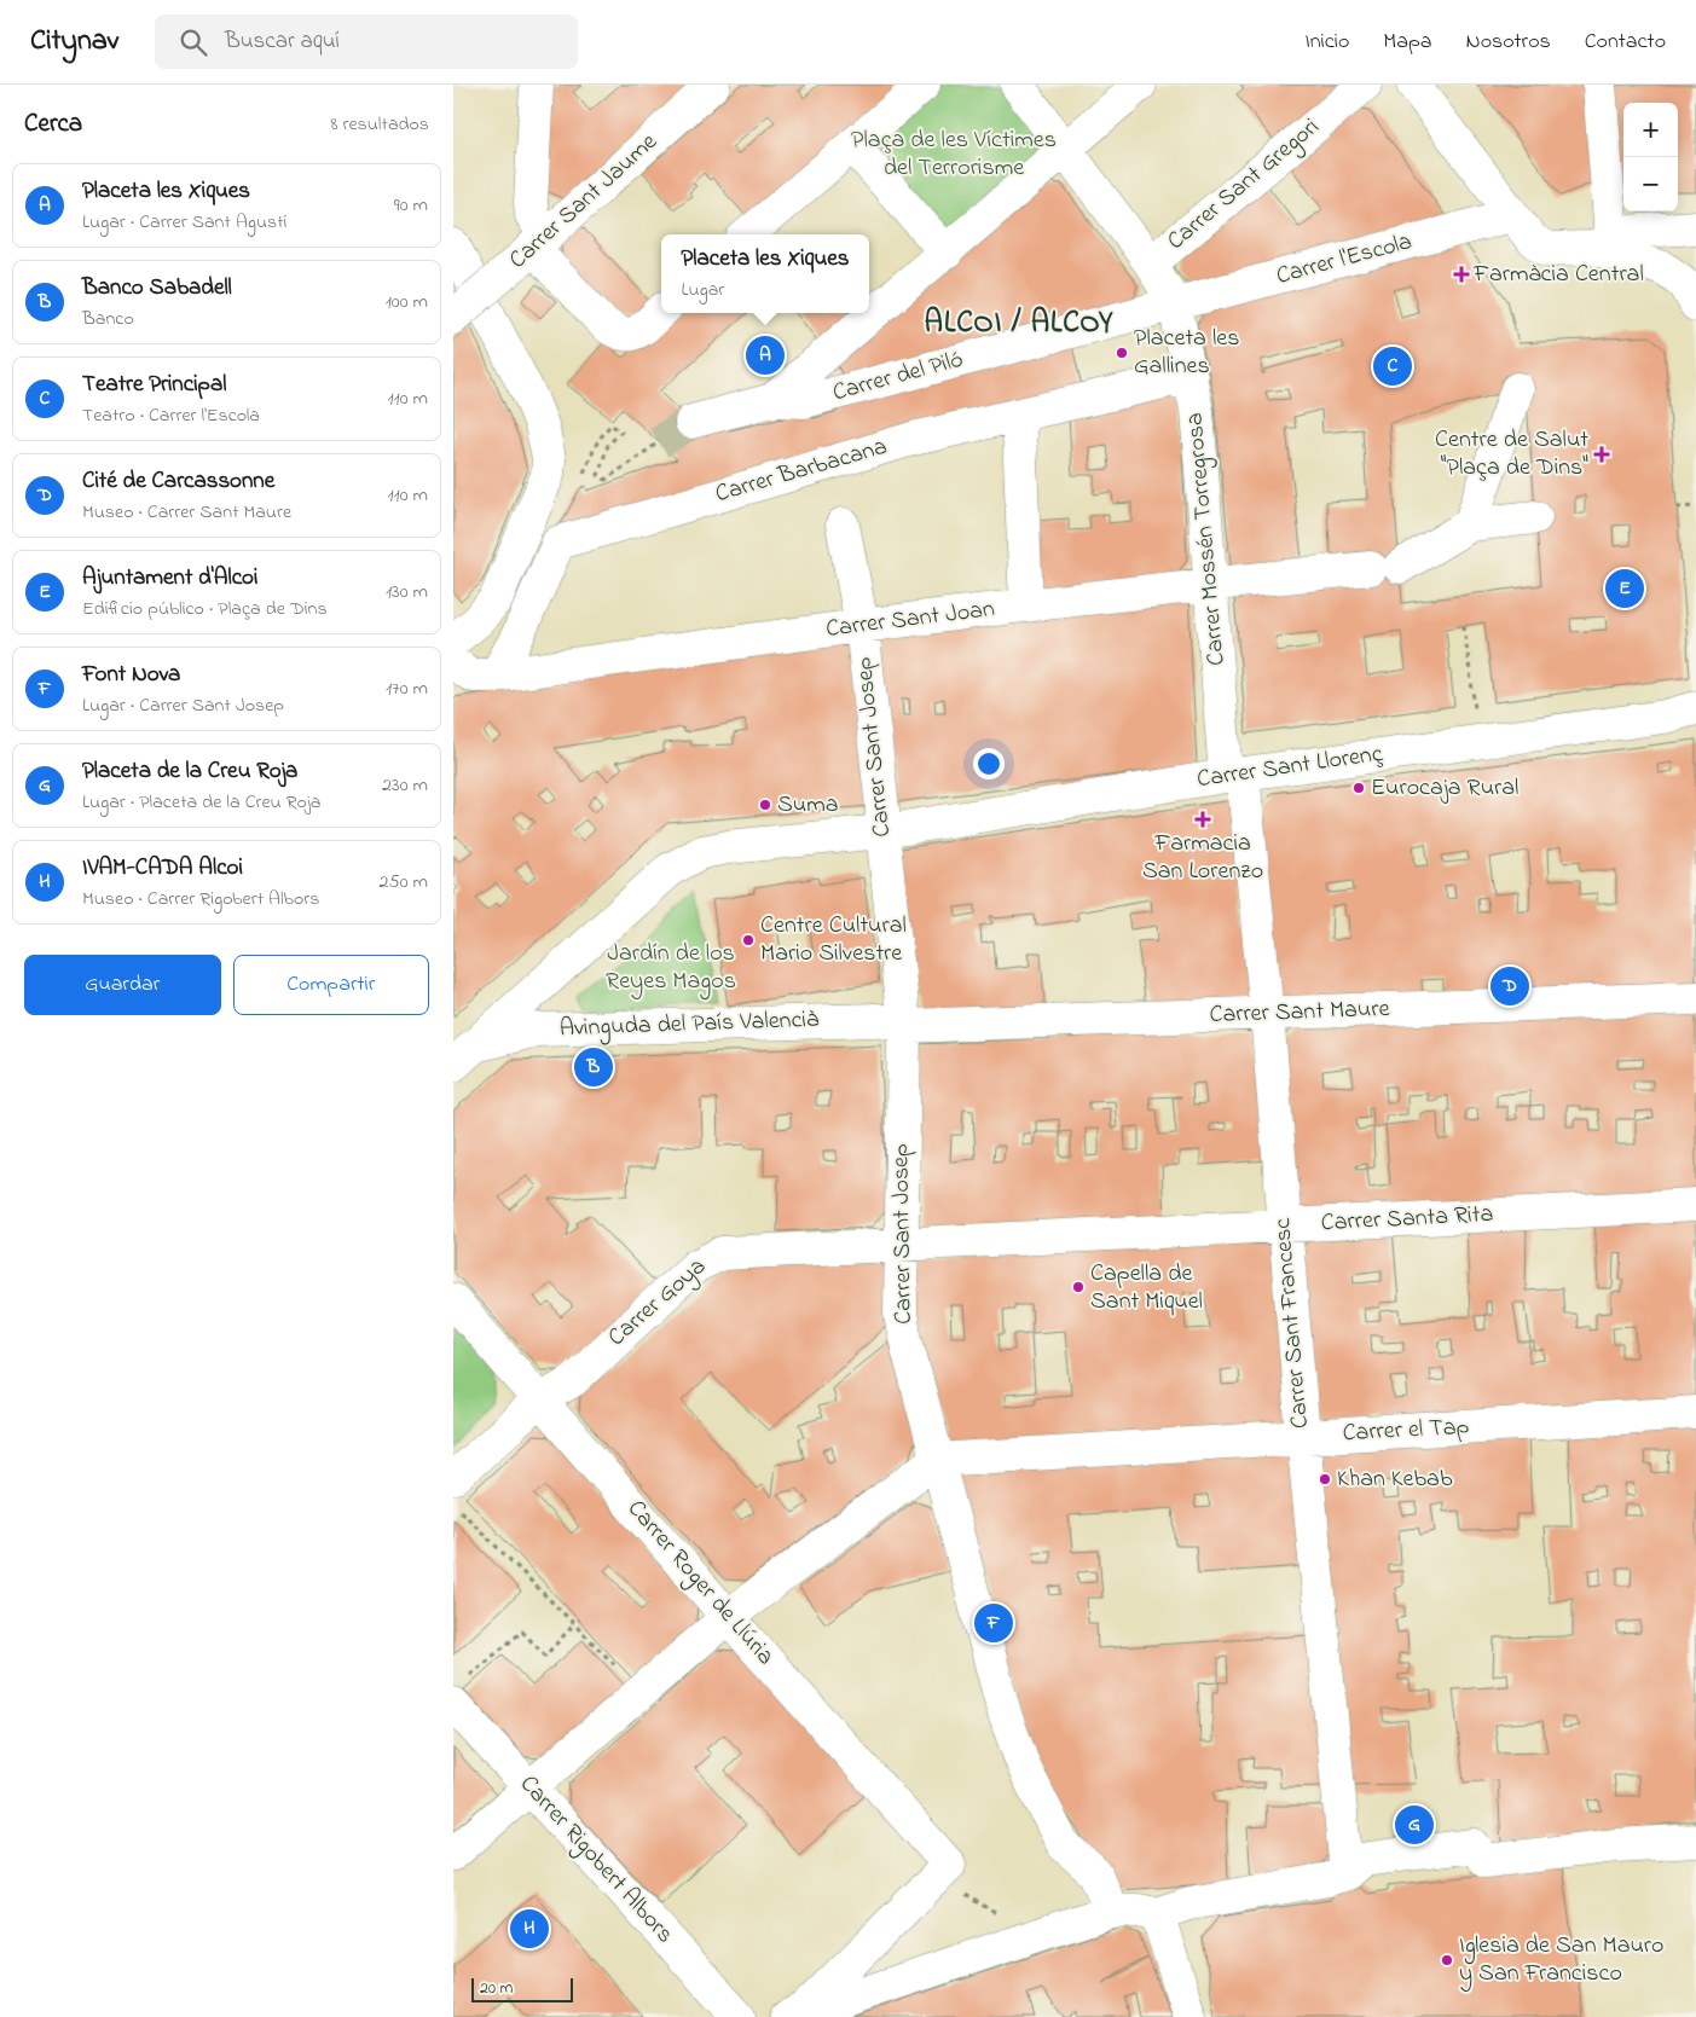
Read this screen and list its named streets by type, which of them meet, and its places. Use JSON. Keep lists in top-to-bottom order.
{
  "streets": {
    "street": [
      "Carrer Sant Gregori",
      "Carrer Sant Jaume",
      "Carrer l'Escola",
      "Carrer del Piló",
      "Carrer Barbacana",
      "Carrer Mossén Torregrosa",
      "Carrer Sant Joan",
      "Carrer Sant Josep",
      "Carrer Sant Llorenç",
      "Carrer Sant Maure",
      "Avinguda del País Valencià",
      "Carrer Santa Rita",
      "Carrer Goya",
      "Carrer Sant Francesc",
      "Carrer el Tap",
      "Carrer Roger de Llúria",
      "Carrer Rigobert Albors"
    ]
  },
  "crossings": [
    ["Carrer Sant Gregori", "Carrer Mossén Torregrosa"],
    ["Carrer l'Escola", "Carrer del Piló"],
    ["Carrer l'Escola", "Carrer Mossén Torregrosa"],
    ["Carrer del Piló", "Carrer Mossén Torregrosa"],
    ["Carrer Barbacana", "Carrer Mossén Torregrosa"],
    ["Carrer Barbacana", "Carrer Sant Joan"],
    ["Carrer Mossén Torregrosa", "Carrer Sant Joan"],
    ["Carrer Mossén Torregrosa", "Carrer Sant Llorenç"],
    ["Carrer Mossén Torregrosa", "Carrer Sant Francesc"],
    ["Carrer Sant Joan", "Carrer Sant Josep"],
    ["Carrer Sant Josep", "Carrer Sant Llorenç"],
    ["Carrer Sant Josep", "Carrer Sant Maure"],
    ["Carrer Sant Josep", "Avinguda del País Valencià"],
    ["Carrer Sant Josep", "Carrer Santa Rita"],
    ["Carrer Sant Josep", "Carrer Goya"],
    ["Carrer Sant Josep", "Carrer el Tap"],
    ["Carrer Sant Llorenç", "Avinguda del País Valencià"],
    ["Carrer Sant Llorenç", "Carrer Sant Francesc"],
    ["Carrer Sant Maure", "Avinguda del País Valencià"],
    ["Carrer Sant Maure", "Carrer Sant Francesc"],
    ["Carrer Santa Rita", "Carrer Goya"],
    ["Carrer Santa Rita", "Carrer Sant Francesc"],
    ["Carrer Goya", "Carrer Roger de Llúria"],
    ["Carrer Sant Francesc", "Carrer el Tap"]
  ],
  "districts": ["ALCOI / ALCOY"],
  "parks": ["Plaça de les Víctimes del Terrorisme", "Jardín de los Reyes Magos"],
  "places": {
    "health": ["Farmàcia Central", "Centre de Salut \"Plaça de Dins\"", "Farmacia San Lorenzo"],
    "other": [
      "Placeta les Gallines",
      "Eurocaja Rural",
      "Suma",
      "Centre Cultural Mario Silvestre",
      "Capella de Sant Miquel",
      "Khan Kebab",
      "Iglesia de San Mauro y San Francisco"
    ]
  },
  "scale_bar": "20 m",
  "page": {
    "header": "Citynav",
    "search": "Buscar aquí",
    "nav": [
      "Inicio",
      "Mapa",
      "Nosotros",
      "Contacto"
    ],
    "heading": ["Cerca", "8 resultados"],
    "map_buttons": ["+", "−"],
    "list": [
      {
        "mark": "A",
        "name": "Placeta les Xiques",
        "note": "Lugar · Carrer Sant Agustí",
        "value": "90 m"
      },
      {
        "mark": "B",
        "name": "Banco Sabadell",
        "note": "Banco",
        "value": "100 m"
      },
      {
        "mark": "C",
        "name": "Teatre Principal",
        "note": "Teatro · Carrer l'Escola",
        "value": "110 m"
      },
      {
        "mark": "D",
        "name": "Cité de Carcassonne",
        "note": "Museo · Carrer Sant Maure",
        "value": "110 m"
      },
      {
        "mark": "E",
        "name": "Ajuntament d'Alcoi",
        "note": "Edificio público · Plaça de Dins",
        "value": "130 m"
      },
      {
        "mark": "F",
        "name": "Font Nova",
        "note": "Lugar · Carrer Sant Josep",
        "value": "170 m"
      },
      {
        "mark": "G",
        "name": "Placeta de la Creu Roja",
        "note": "Lugar · Placeta de la Creu Roja",
        "value": "230 m"
      },
      {
        "mark": "H",
        "name": "IVAM-CADA Alcoi",
        "note": "Museo · Carrer Rigobert Albors",
        "value": "250 m"
      }
    ],
    "popup": ["Placeta les Xiques", "Lugar"],
    "pins": [
      "A",
      "C",
      "E",
      "D",
      "B",
      "F",
      "G",
      "H"
    ],
    "buttons": ["Guardar", "Compartir"],
    "scale": "20 m"
  }
}
